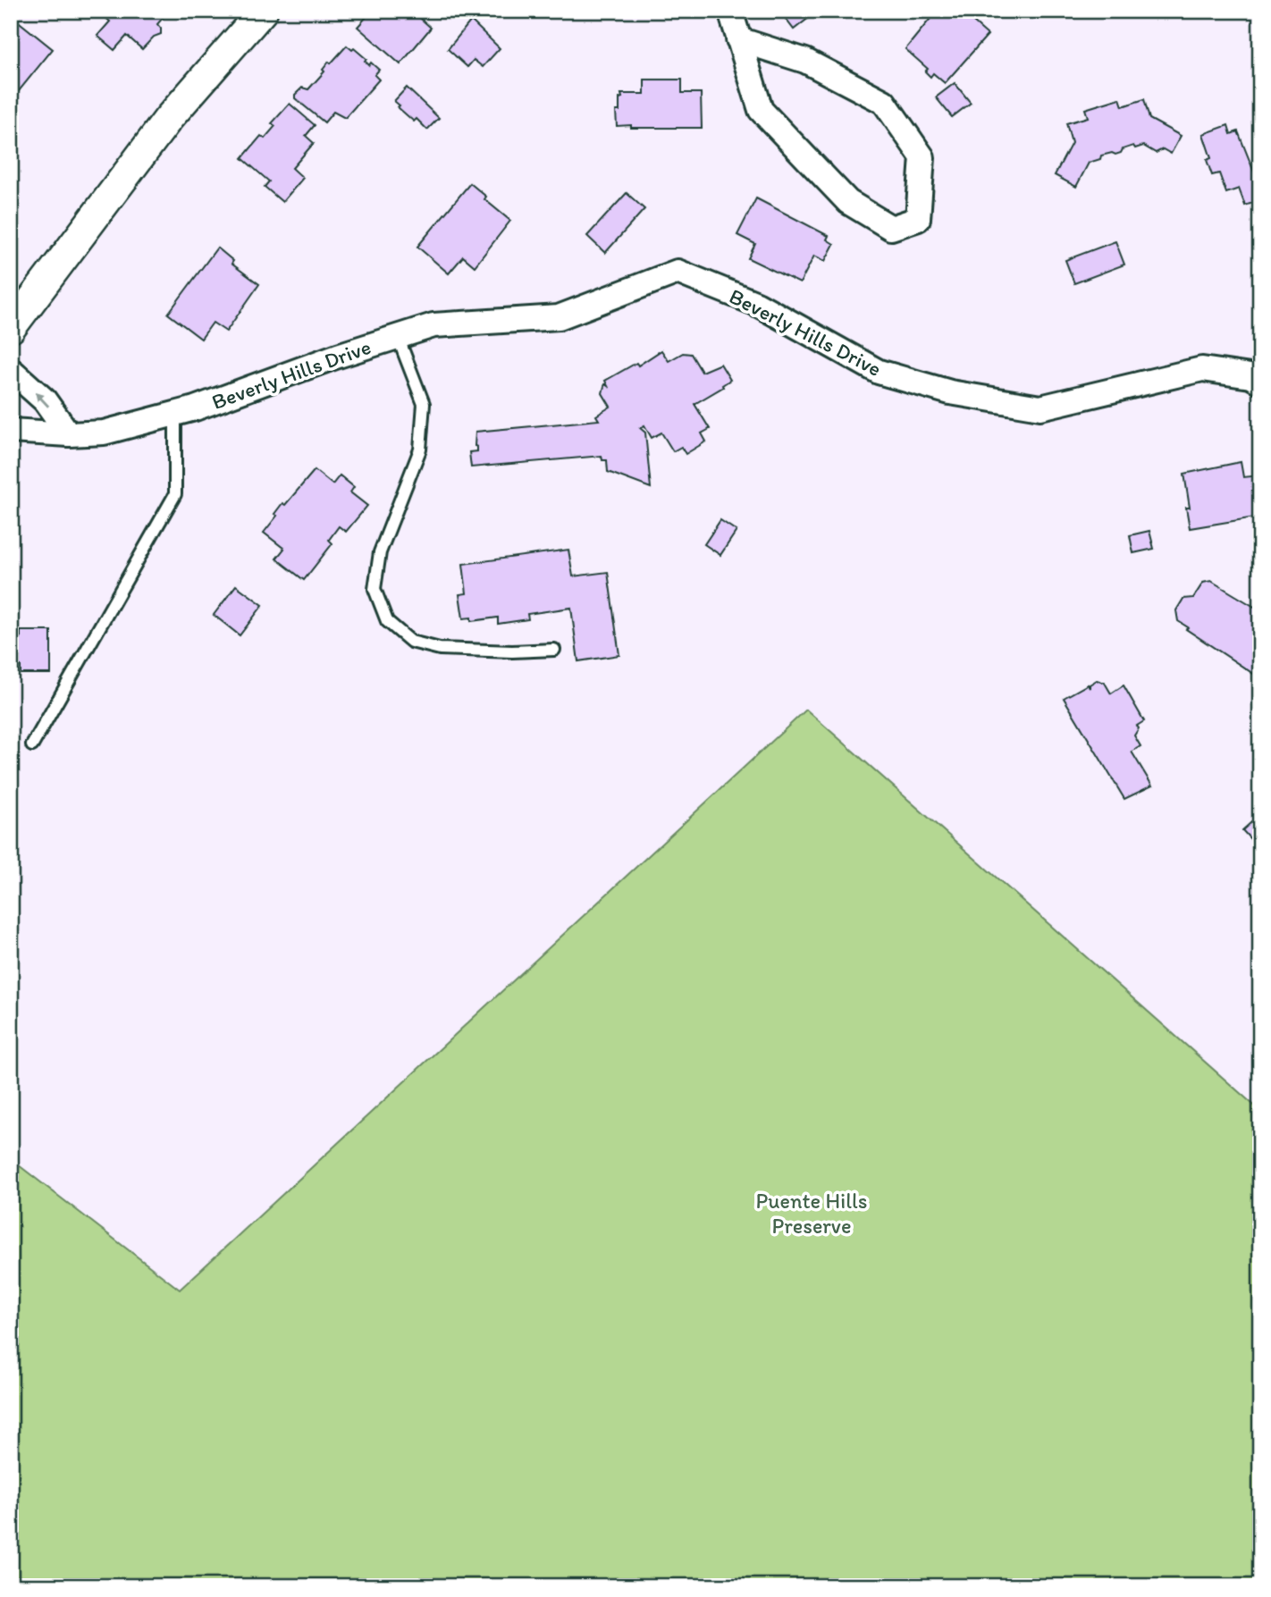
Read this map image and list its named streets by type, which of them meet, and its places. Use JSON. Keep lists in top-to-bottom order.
{
  "streets": {
    "street": ["Beverly Hills Drive"]
  },
  "parks": ["Puente Hills Preserve"]
}
